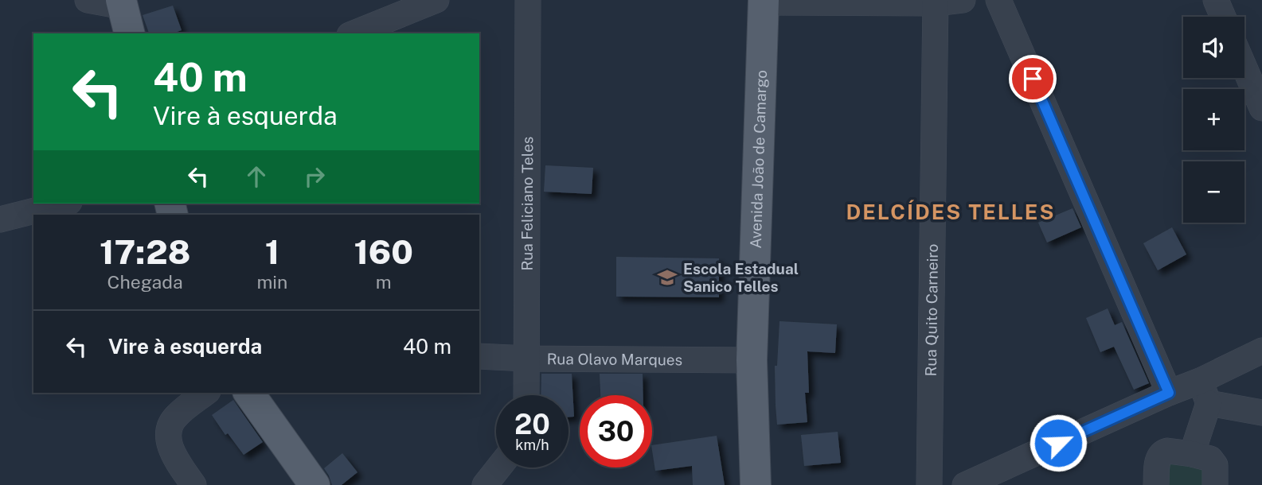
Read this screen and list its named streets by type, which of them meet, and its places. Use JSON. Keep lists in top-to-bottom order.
{
  "streets": {
    "main road": ["Avenida João de Camargo"],
    "street": ["Rua Feliciano Teles", "Rua Quito Carneiro", "Rua Olavo Marques"]
  },
  "crossings": [
    ["Avenida João de Camargo", "Rua Olavo Marques"],
    ["Rua Feliciano Teles", "Rua Olavo Marques"]
  ],
  "districts": ["DELCÍDES TELLES"],
  "places": {
    "school or university": ["Escola Estadual Sanico Telles"]
  },
  "page": {
    "map_buttons": ["+", "−"],
    "turn": ["40 m", "Vire à esquerda"],
    "eta": [
      "17:28",
      "Chegada",
      "1",
      "min",
      "160",
      "m"
    ],
    "list": [
      {
        "name": "Vire à esquerda",
        "value": "40 m"
      }
    ],
    "speed": "20 km/h",
    "limit": "30"
  }
}
